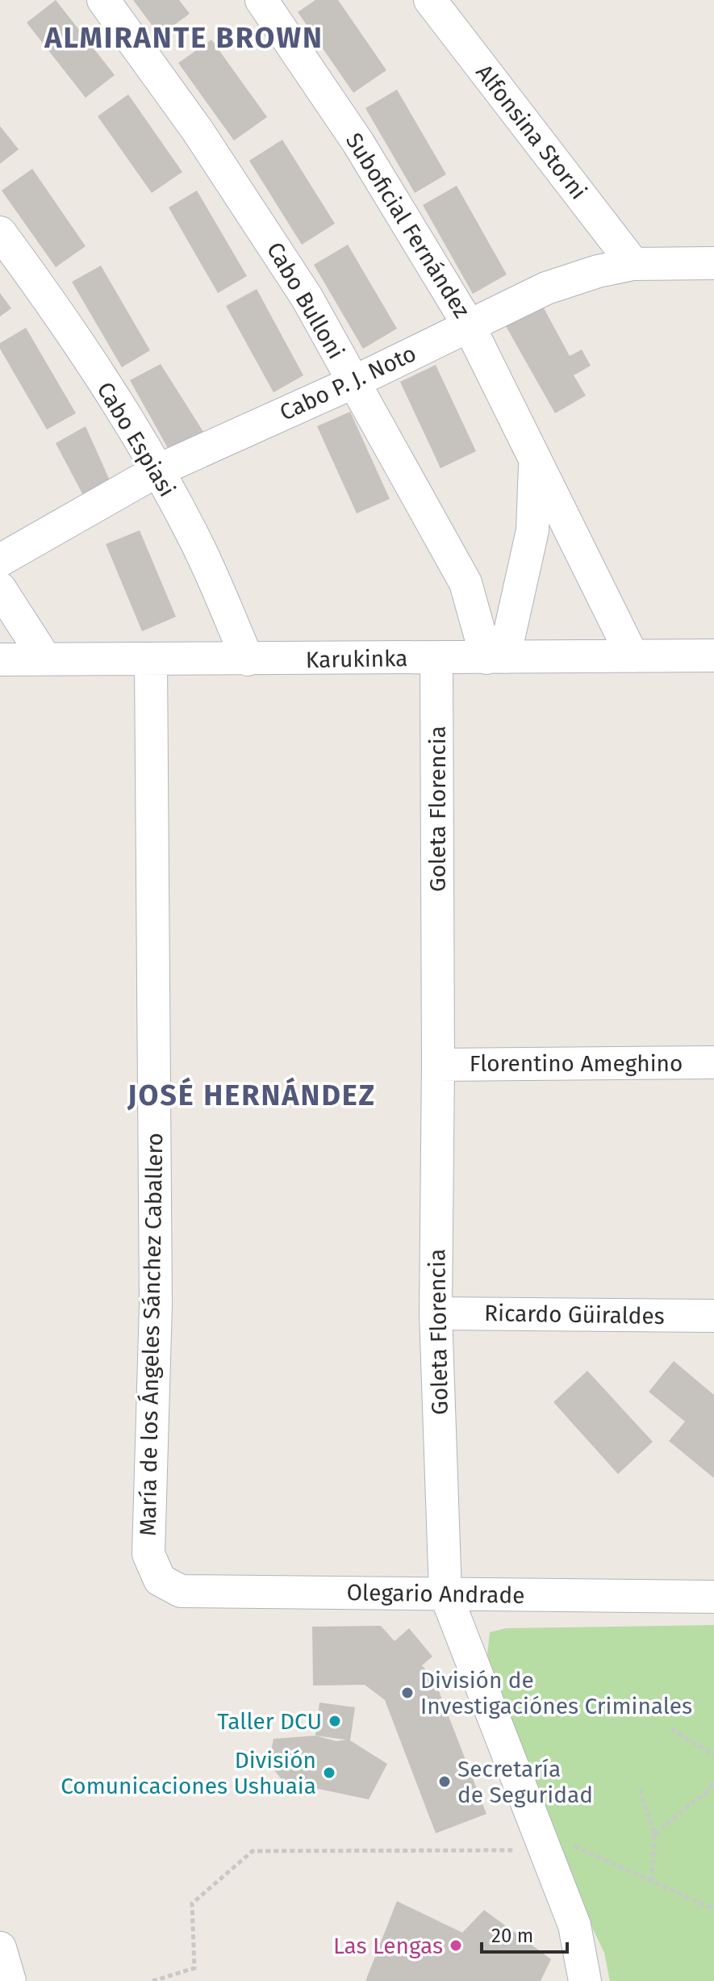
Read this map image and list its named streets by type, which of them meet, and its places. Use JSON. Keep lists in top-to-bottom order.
{
  "streets": {
    "street": [
      "Alfonsina Storni",
      "Suboficial Fernández",
      "Cabo Bulloni",
      "Cabo P. J. Noto",
      "Cabo Espiasi",
      "Karukinka",
      "Goleta Florencia",
      "Florentino Ameghino",
      "Ricardo Güiraldes",
      "María de los Ángeles Sánchez Caballero",
      "Olegario Andrade"
    ]
  },
  "crossings": [
    ["Alfonsina Storni", "Cabo P. J. Noto"],
    ["Suboficial Fernández", "Cabo Bulloni"],
    ["Suboficial Fernández", "Cabo P. J. Noto"],
    ["Suboficial Fernández", "Karukinka"],
    ["Cabo Bulloni", "Cabo P. J. Noto"],
    ["Cabo Bulloni", "Karukinka"],
    ["Cabo P. J. Noto", "Cabo Espiasi"],
    ["Cabo Espiasi", "Karukinka"],
    ["Karukinka", "Goleta Florencia"],
    ["Karukinka", "María de los Ángeles Sánchez Caballero"],
    ["Goleta Florencia", "Florentino Ameghino"],
    ["Goleta Florencia", "Ricardo Güiraldes"],
    ["Goleta Florencia", "Olegario Andrade"],
    ["María de los Ángeles Sánchez Caballero", "Olegario Andrade"]
  ],
  "districts": ["ALMIRANTE BROWN", "JOSÉ HERNÁNDEZ"],
  "places": [
    "División de Investigaciónes Criminales",
    "Taller DCU",
    "División Comunicaciones Ushuaia",
    "Secretaría de Seguridad",
    "Las Lengas"
  ],
  "scale_bar": "20 m"
}
